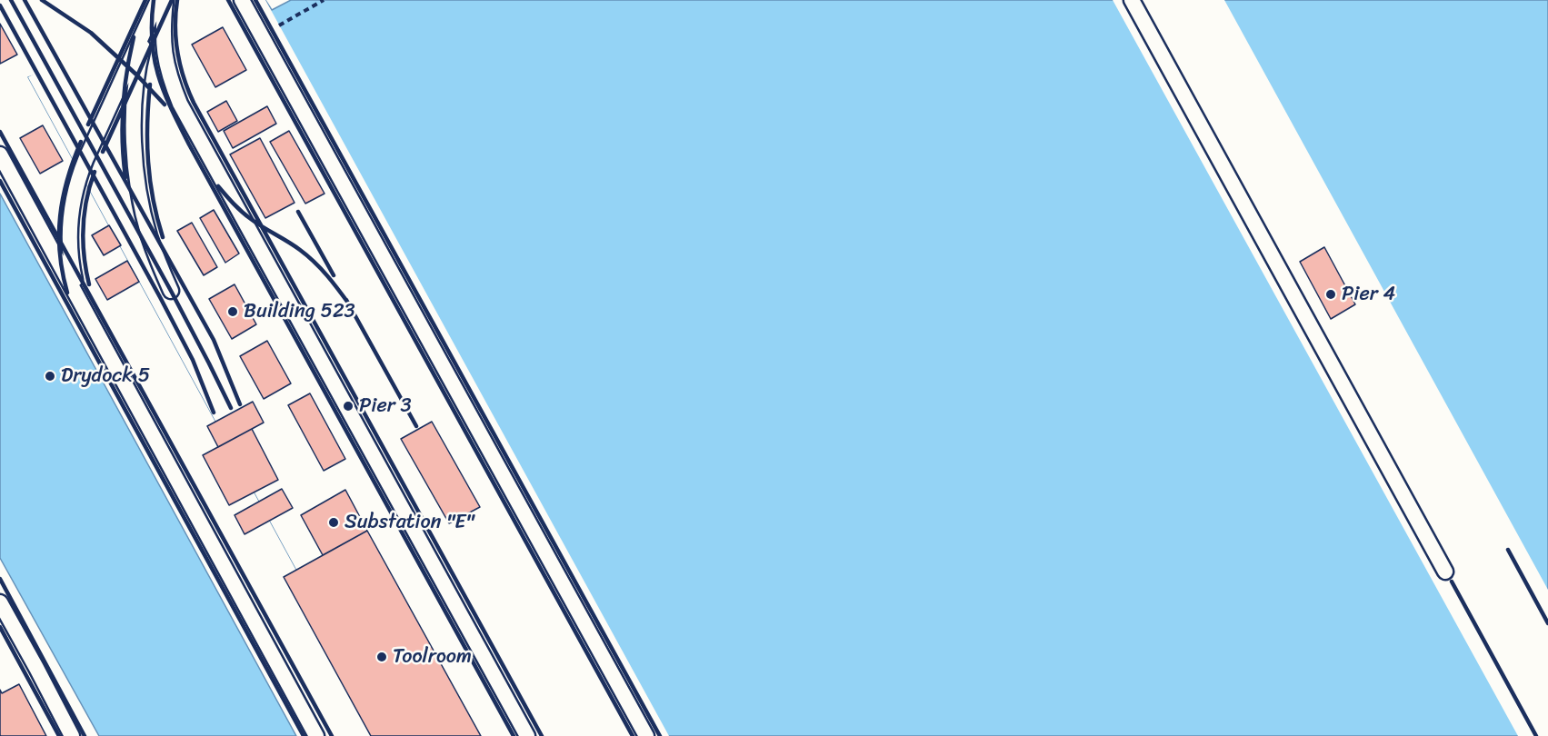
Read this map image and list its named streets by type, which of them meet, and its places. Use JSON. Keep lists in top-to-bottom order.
{
  "places": [
    "Pier 4",
    "Building 523",
    "Drydock 5",
    "Pier 3",
    "Substation \"E\"",
    "Toolroom"
  ]
}
